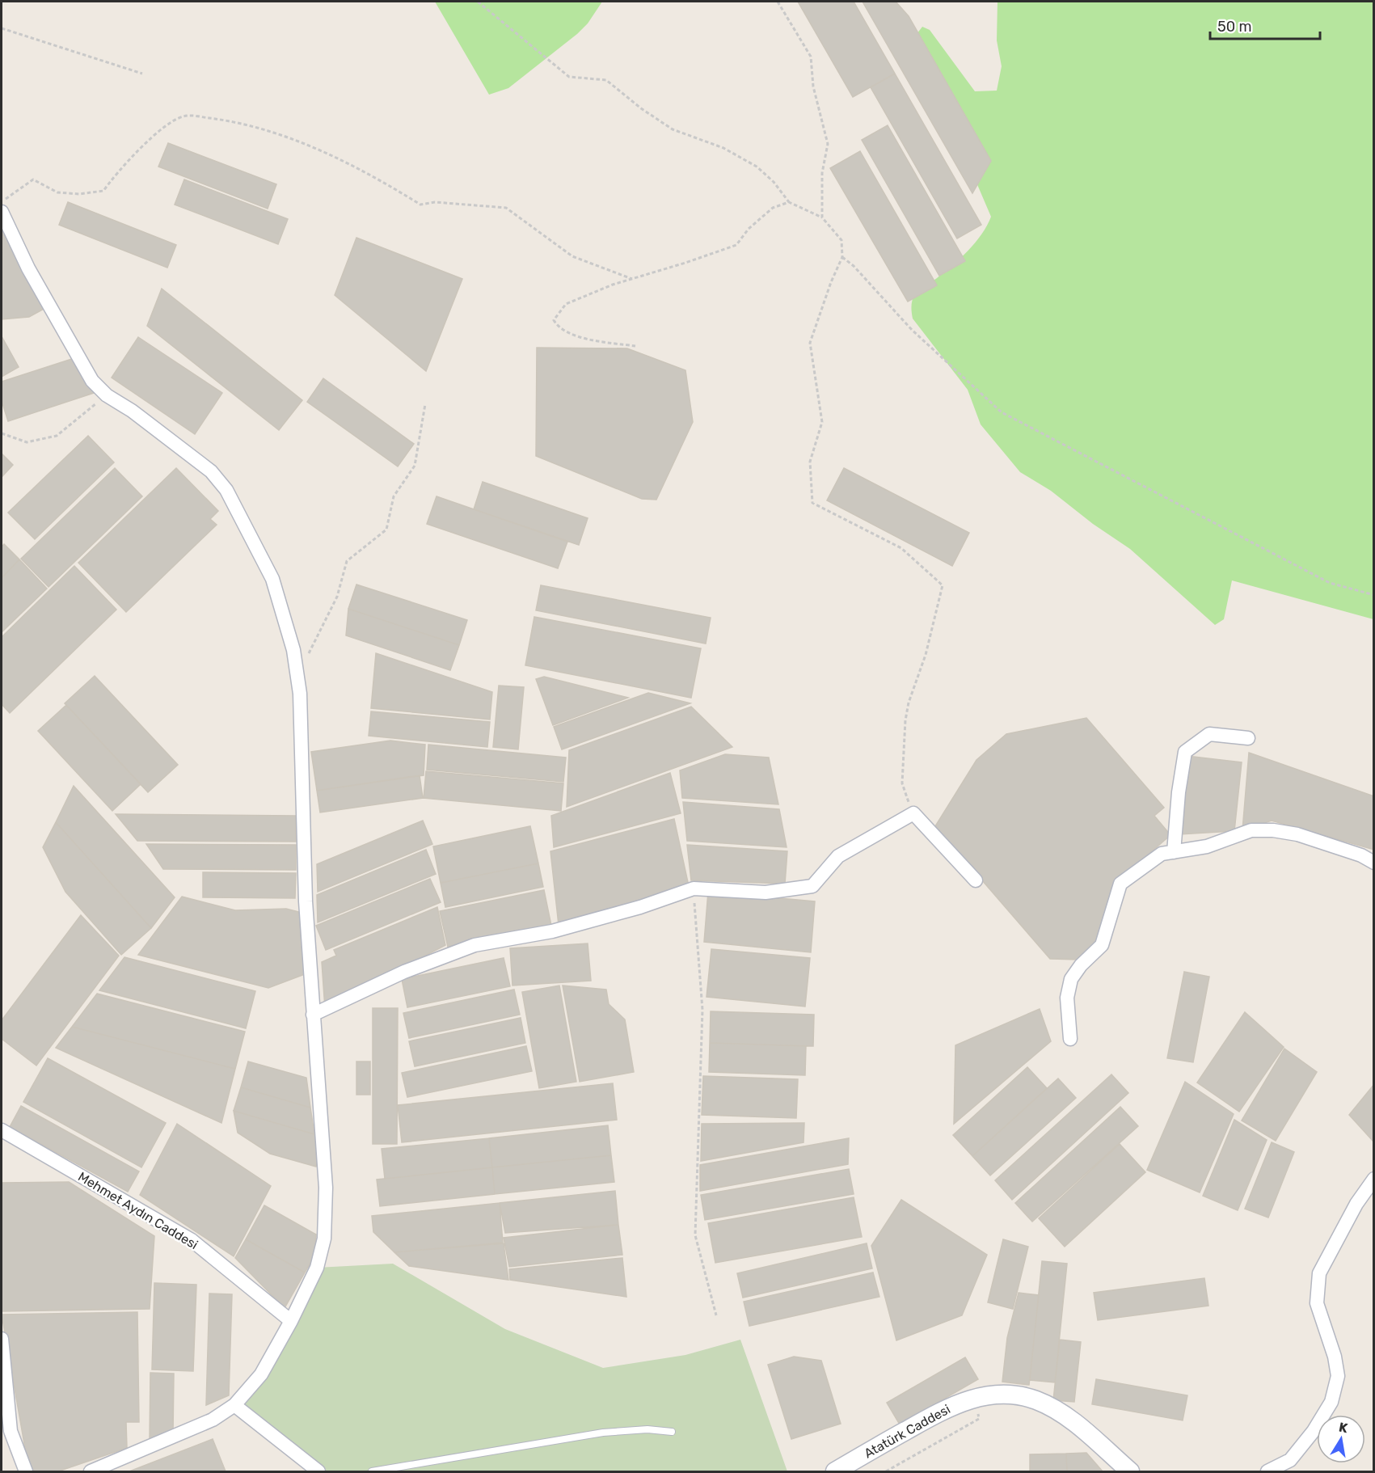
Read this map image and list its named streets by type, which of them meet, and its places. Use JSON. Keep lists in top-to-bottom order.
{
  "streets": {
    "street": ["Mehmet Aydın Caddesi", "Atatürk Caddesi"]
  },
  "scale_bar": "50 m",
  "north": "top"
}
